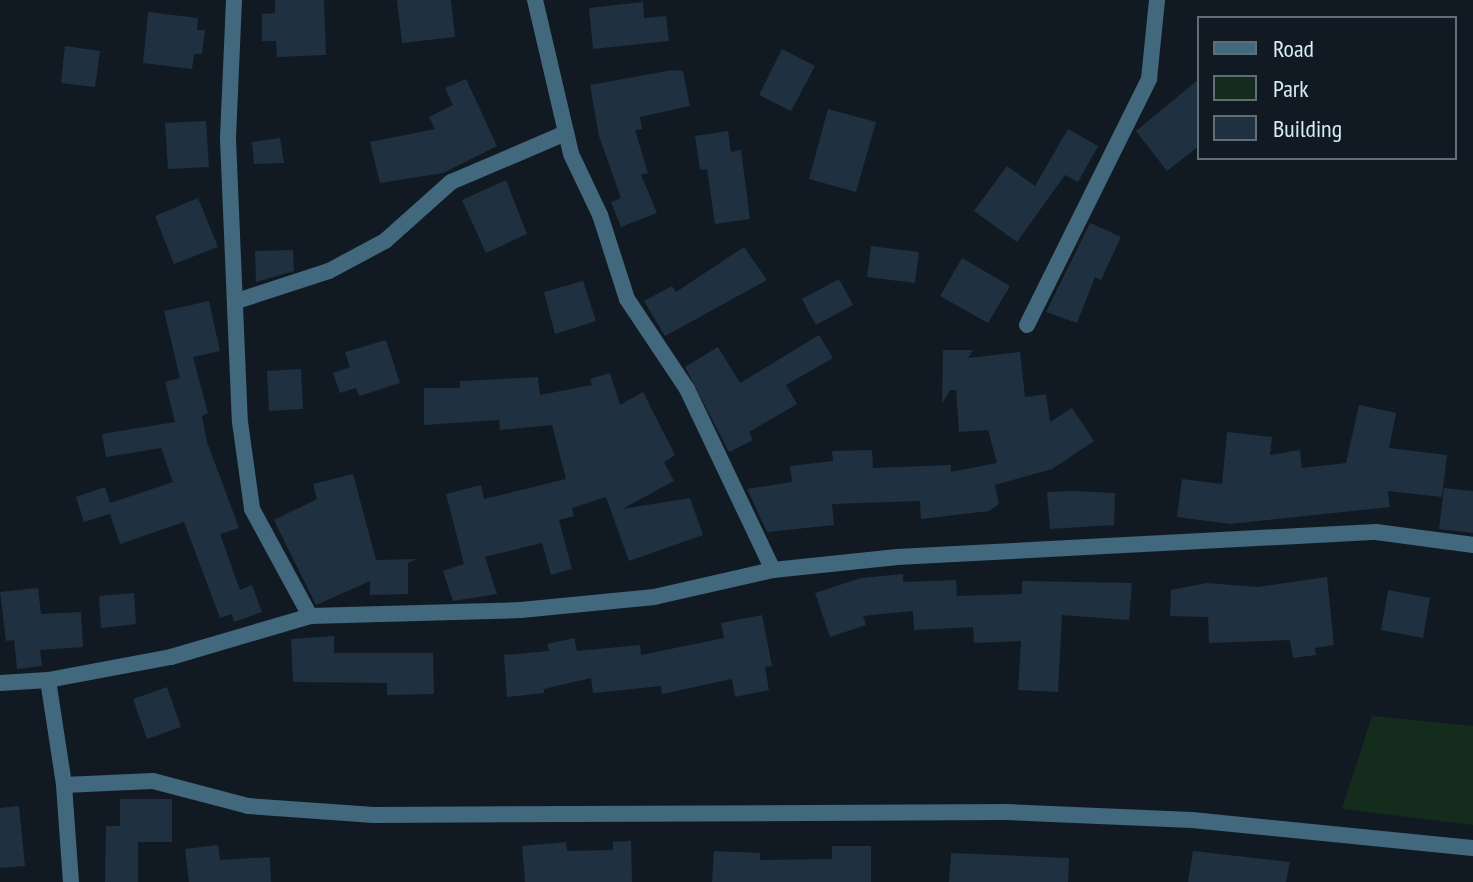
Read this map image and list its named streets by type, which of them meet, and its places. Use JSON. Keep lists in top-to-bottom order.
{
  "legend": ["Road", "Park", "Building"]
}
